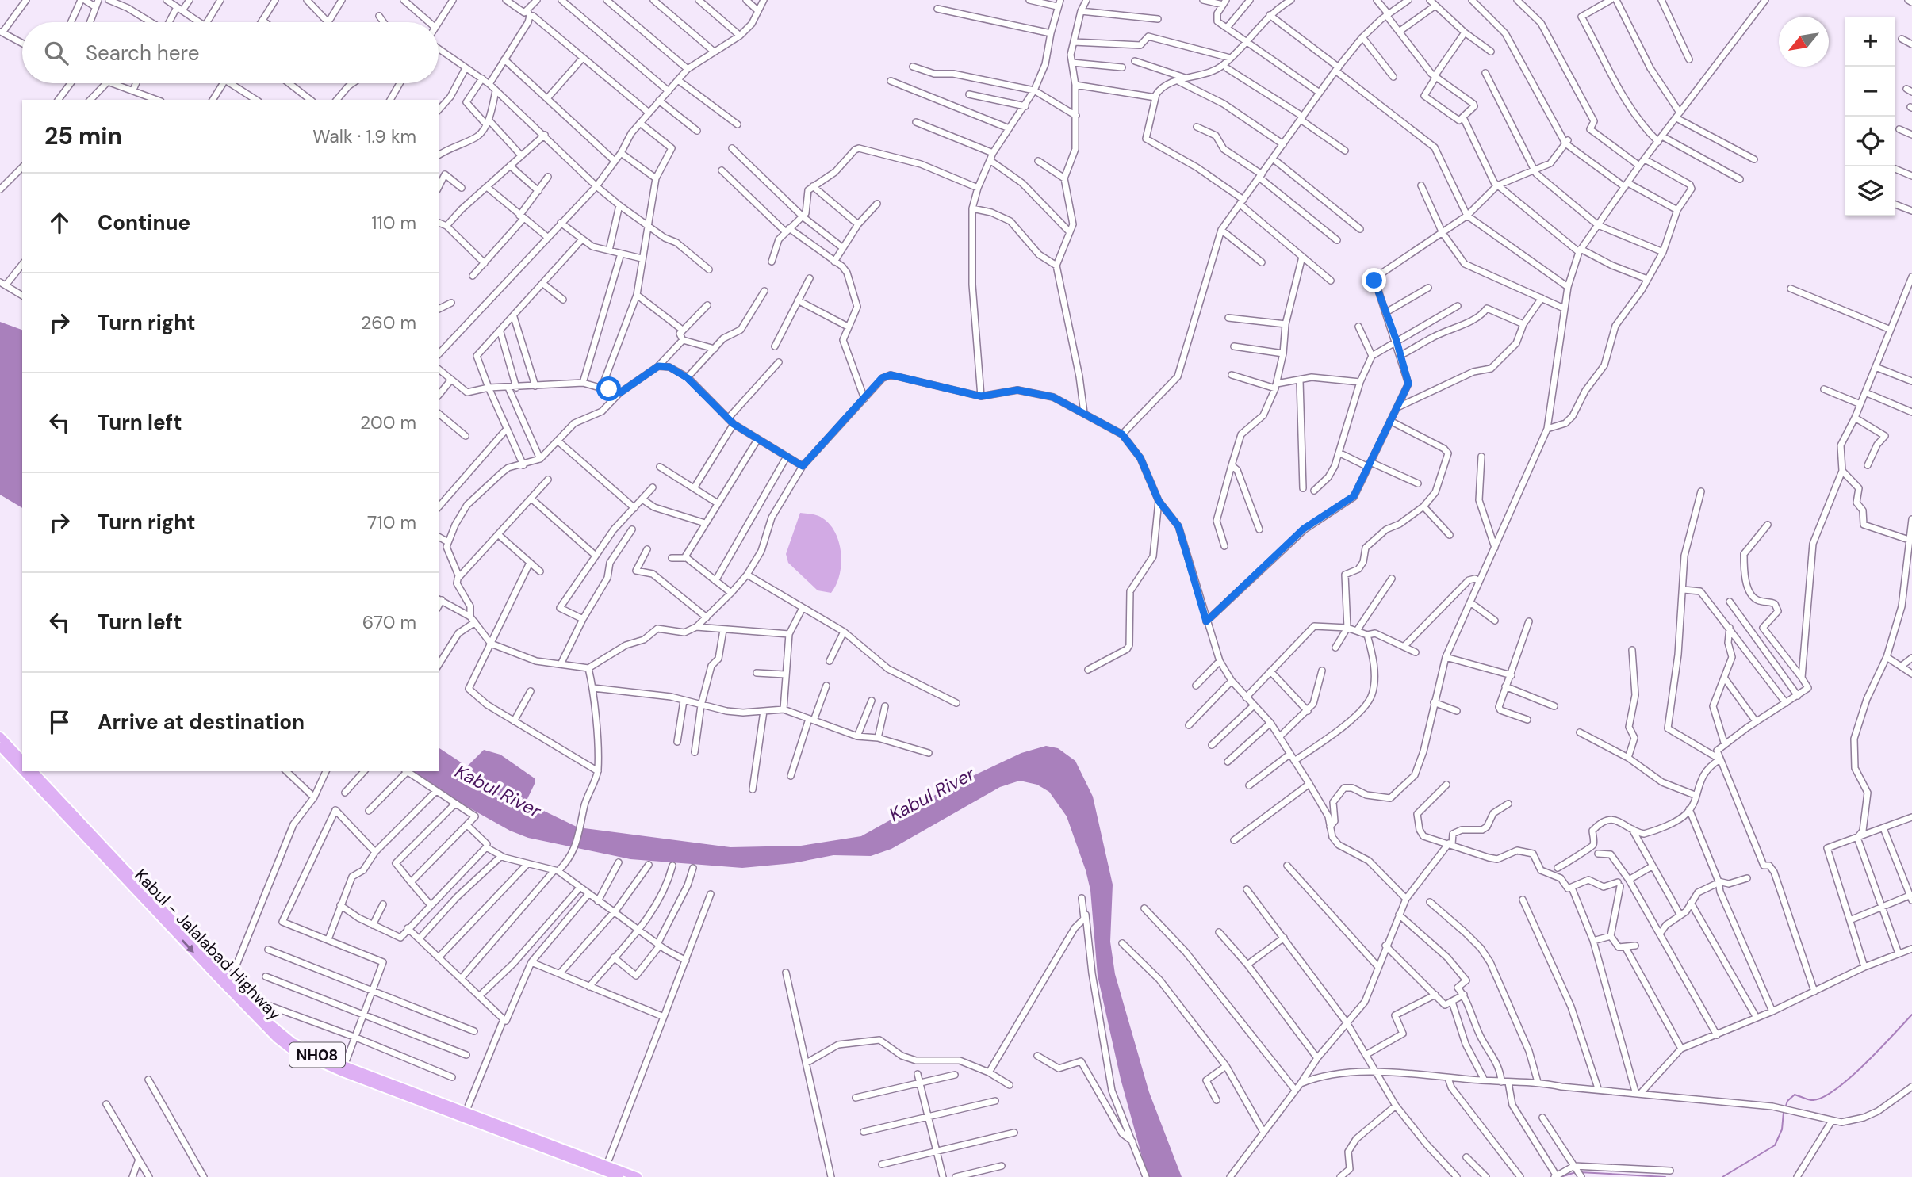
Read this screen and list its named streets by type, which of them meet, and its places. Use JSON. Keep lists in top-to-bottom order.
{
  "streets": {
    "highway": ["Kabul - Jalalabad Highway", "NH08"]
  },
  "water": ["Kabul River"],
  "north": "bottom left",
  "page": {
    "map_buttons": ["+", "−"],
    "search": "Search here",
    "heading": ["25 min", "Walk · 1.9 km"],
    "list": [
      ["Continue", "110 m"],
      ["Turn right", "260 m"],
      ["Turn left", "200 m"],
      ["Turn right", "710 m"],
      ["Turn left", "670 m"],
      "Arrive at destination"
    ]
  }
}
